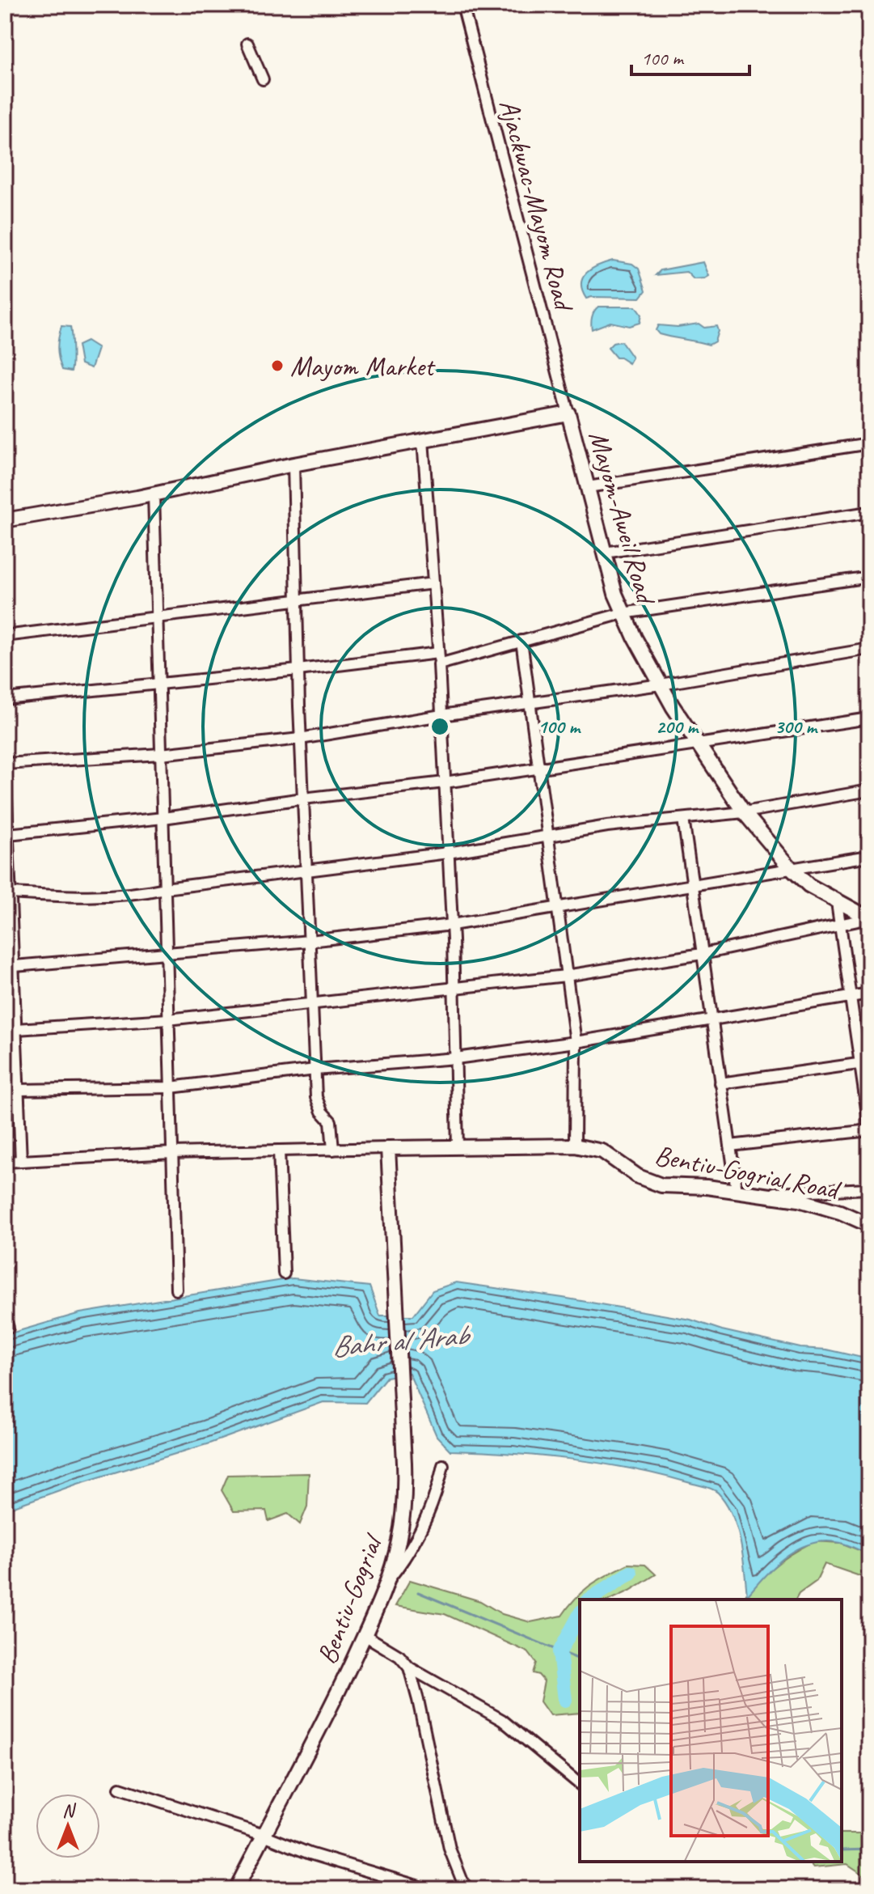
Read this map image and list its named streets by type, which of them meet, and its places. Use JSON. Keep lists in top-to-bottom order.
{
  "streets": {
    "main road": ["Mayom-Aweil Road", "Bentiu-Gogrial Road", "Bentiu-Gogrial"],
    "street": ["Ajackwac-Mayom Road"]
  },
  "crossings": [
    ["Ajackwac-Mayom Road", "Mayom-Aweil Road"],
    ["Bentiu-Gogrial Road", "Bentiu-Gogrial"]
  ],
  "water": ["Bahr al 'Arab"],
  "places": ["Mayom Market"],
  "scale_bar": "100 m",
  "north": "top",
  "rings": ["100 m", "200 m", "300 m"]
}
